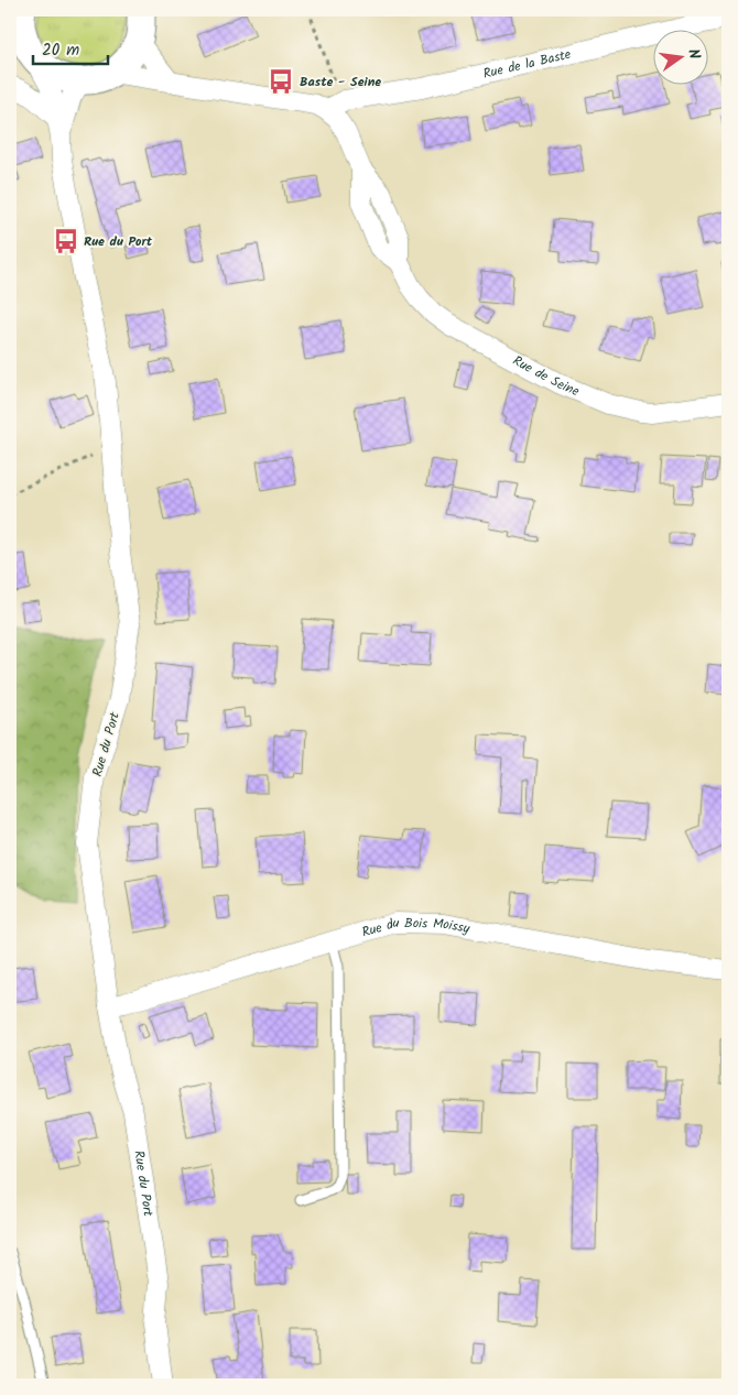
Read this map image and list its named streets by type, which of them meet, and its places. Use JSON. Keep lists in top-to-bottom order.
{
  "streets": {
    "street": [
      "Rue de la Baste",
      "Rue de Seine",
      "Rue du Port",
      "Rue du Bois Moissy"
    ]
  },
  "crossings": [
    ["Rue de la Baste", "Rue de Seine"],
    ["Rue du Port", "Rue du Bois Moissy"]
  ],
  "places": {
    "bus stop": ["Baste - Seine", "Rue du Port"]
  },
  "scale_bar": "20 m",
  "north": "right"
}
